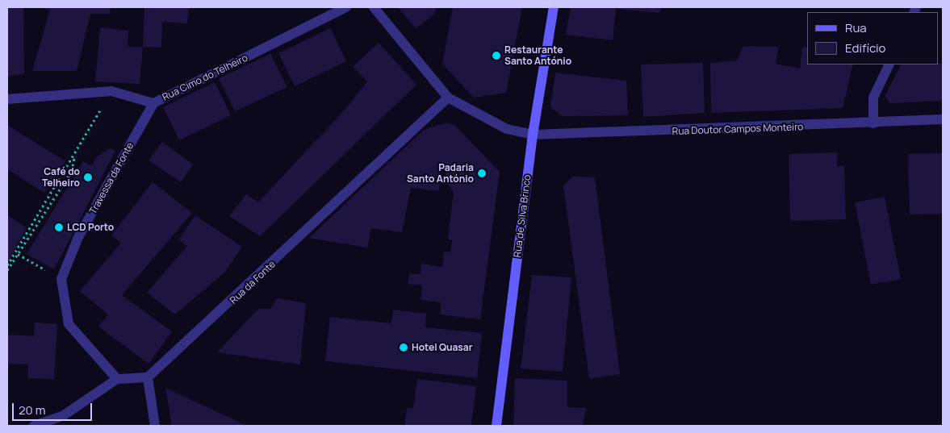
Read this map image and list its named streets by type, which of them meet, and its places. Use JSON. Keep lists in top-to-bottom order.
{
  "streets": {
    "main road": ["Rua de Silva Brinco"],
    "street": [
      "Rua Cimo do Telheiro",
      "Rua Doutor Campos Monteiro",
      "Travessa da Fonte",
      "Rua da Fonte"
    ]
  },
  "crossings": [
    ["Rua Cimo do Telheiro", "Travessa da Fonte"],
    ["Rua Doutor Campos Monteiro", "Rua de Silva Brinco"],
    ["Rua Doutor Campos Monteiro", "Rua da Fonte"]
  ],
  "places": [
    "Restaurante Santo António",
    "Padaria Santo António",
    "Café do Telheiro",
    "LCD Porto",
    "Hotel Quasar"
  ],
  "legend": ["Rua", "Edifício"],
  "scale_bar": "20 m"
}
